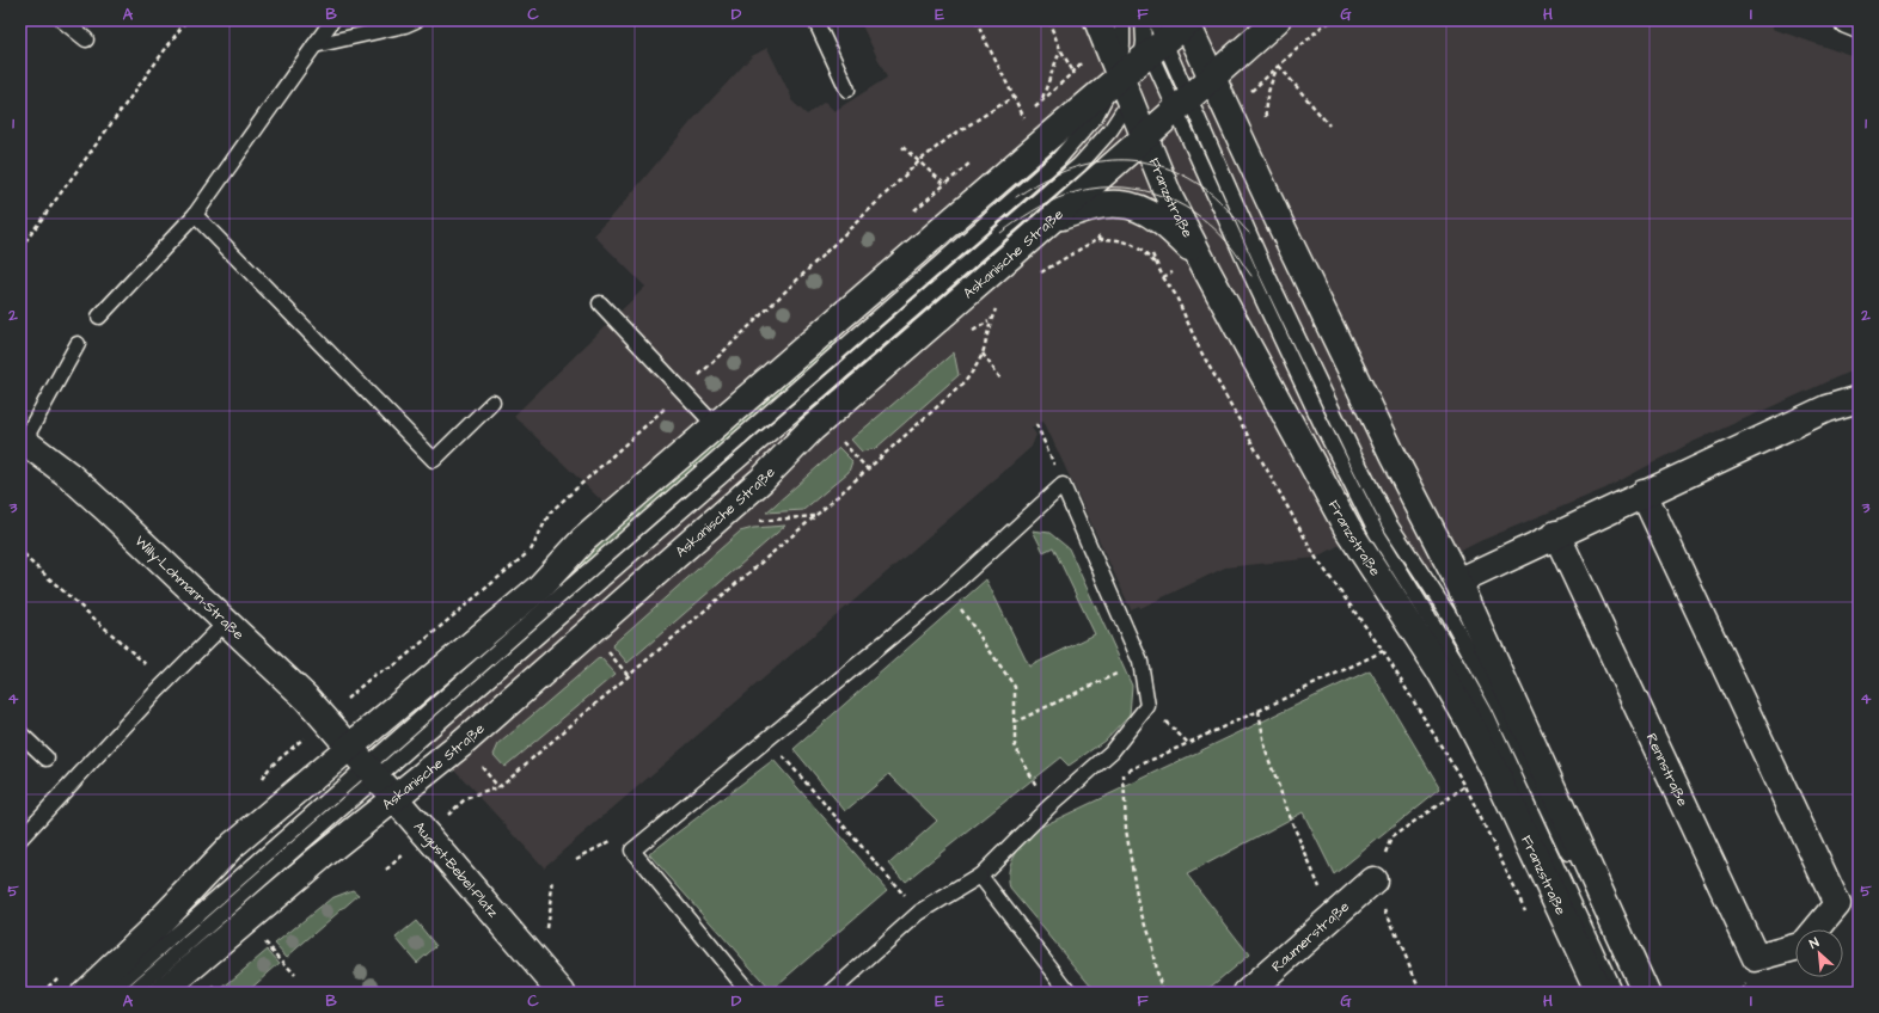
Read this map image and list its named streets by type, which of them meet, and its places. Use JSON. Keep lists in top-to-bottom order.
{
  "streets": {
    "main road": [
      "Franzstraße",
      "Askanische Straße",
      "Willy-Lohmann-Straße",
      "Rennstraße",
      "August-Bebel-Platz",
      "Raumerstraße"
    ]
  },
  "crossings": [
    ["Franzstraße", "Askanische Straße"],
    ["Askanische Straße", "August-Bebel-Platz"],
    ["Willy-Lohmann-Straße", "August-Bebel-Platz"]
  ],
  "north": "top left",
  "grid": {
    "columns": [
      "A",
      "B",
      "C",
      "D",
      "E",
      "F",
      "G",
      "H",
      "I"
    ],
    "rows": [
      "1",
      "2",
      "3",
      "4",
      "5"
    ]
  }
}
